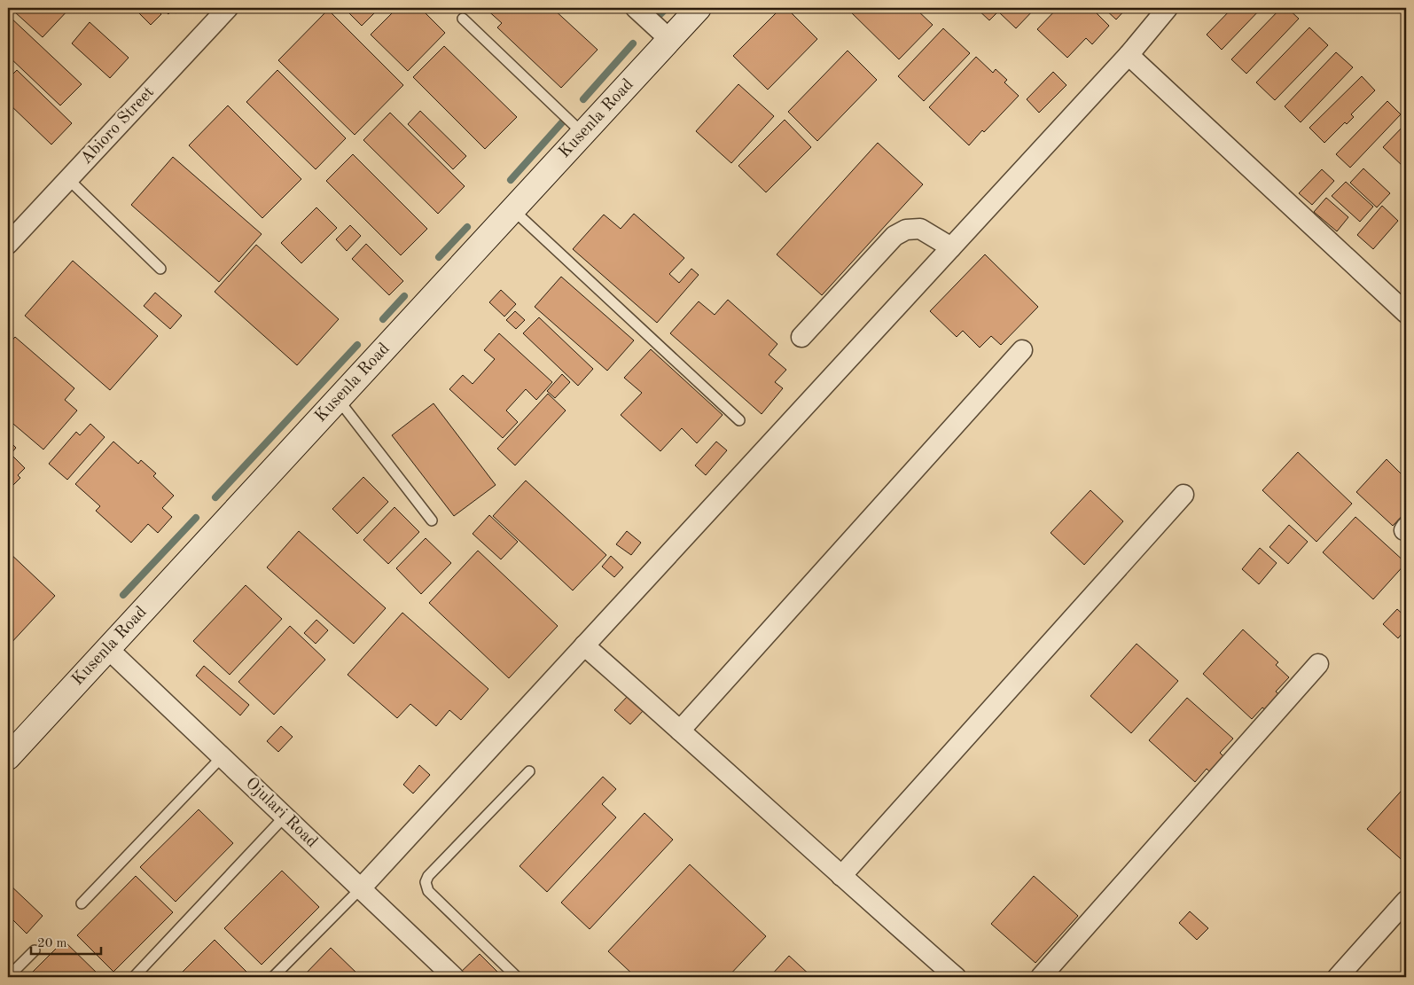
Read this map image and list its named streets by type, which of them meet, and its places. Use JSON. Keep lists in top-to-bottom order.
{
  "streets": {
    "main road": ["Kusenla Road"],
    "street": ["Abioro Street", "Ojulari Road"]
  },
  "crossings": [
    ["Kusenla Road", "Ojulari Road"]
  ],
  "scale_bar": "20 m"
}
